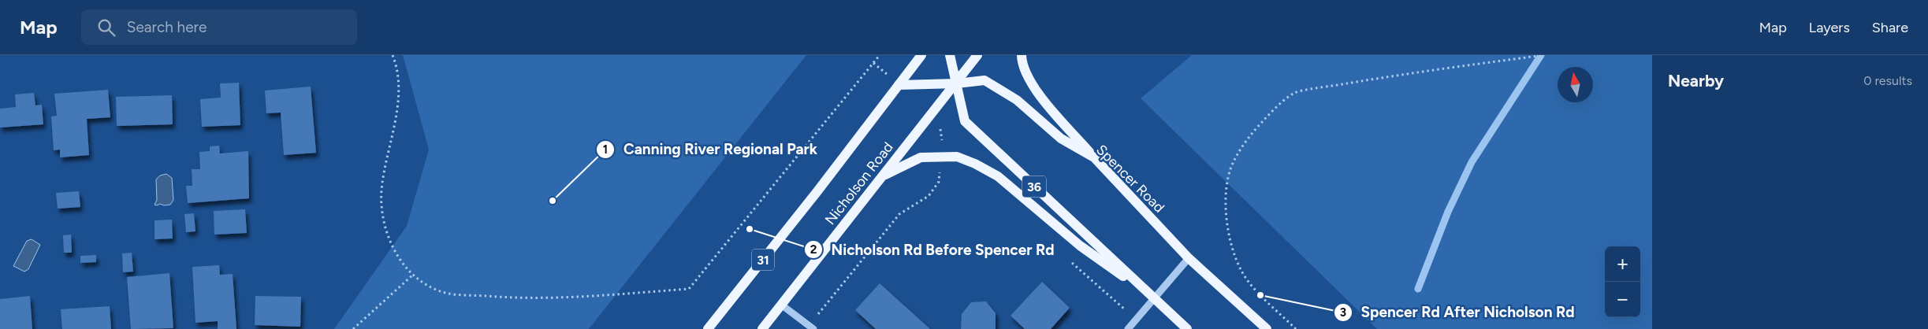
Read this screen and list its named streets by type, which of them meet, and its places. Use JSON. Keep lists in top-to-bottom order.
{
  "streets": {
    "main road": [
      "Spencer Road",
      "Nicholson Road",
      "36",
      "31"
    ]
  },
  "crossings": [
    ["Spencer Road", "Nicholson Road"],
    ["Spencer Road", "36"],
    ["Nicholson Road", "36"]
  ],
  "places": ["Canning River Regional Park", "Nicholson Rd Before Spencer Rd", "Spencer Rd After Nicholson Rd"],
  "north": "top",
  "page": {
    "header": "Map",
    "search": "Search here",
    "nav": ["Map", "Layers", "Share"],
    "heading": ["Nearby", "0 results"],
    "map_buttons": ["+", "−"]
  }
}
